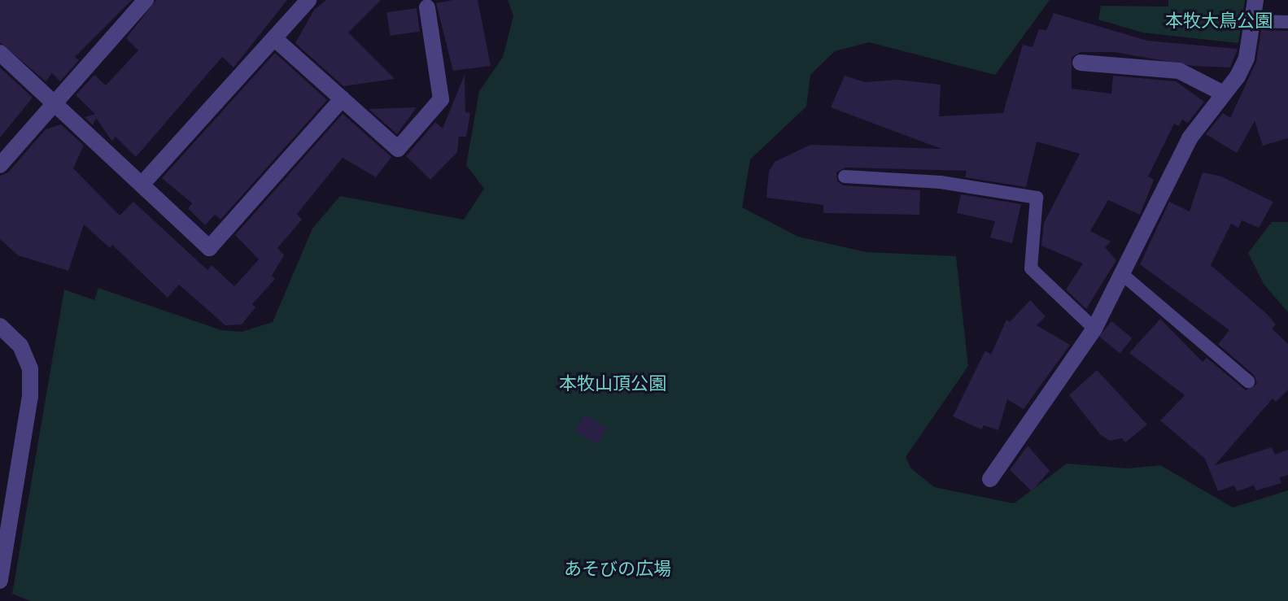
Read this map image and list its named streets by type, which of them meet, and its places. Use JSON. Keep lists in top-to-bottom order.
{
  "parks": ["本牧大鳥公園", "本牧山頂公園", "あそびの広場"]
}
